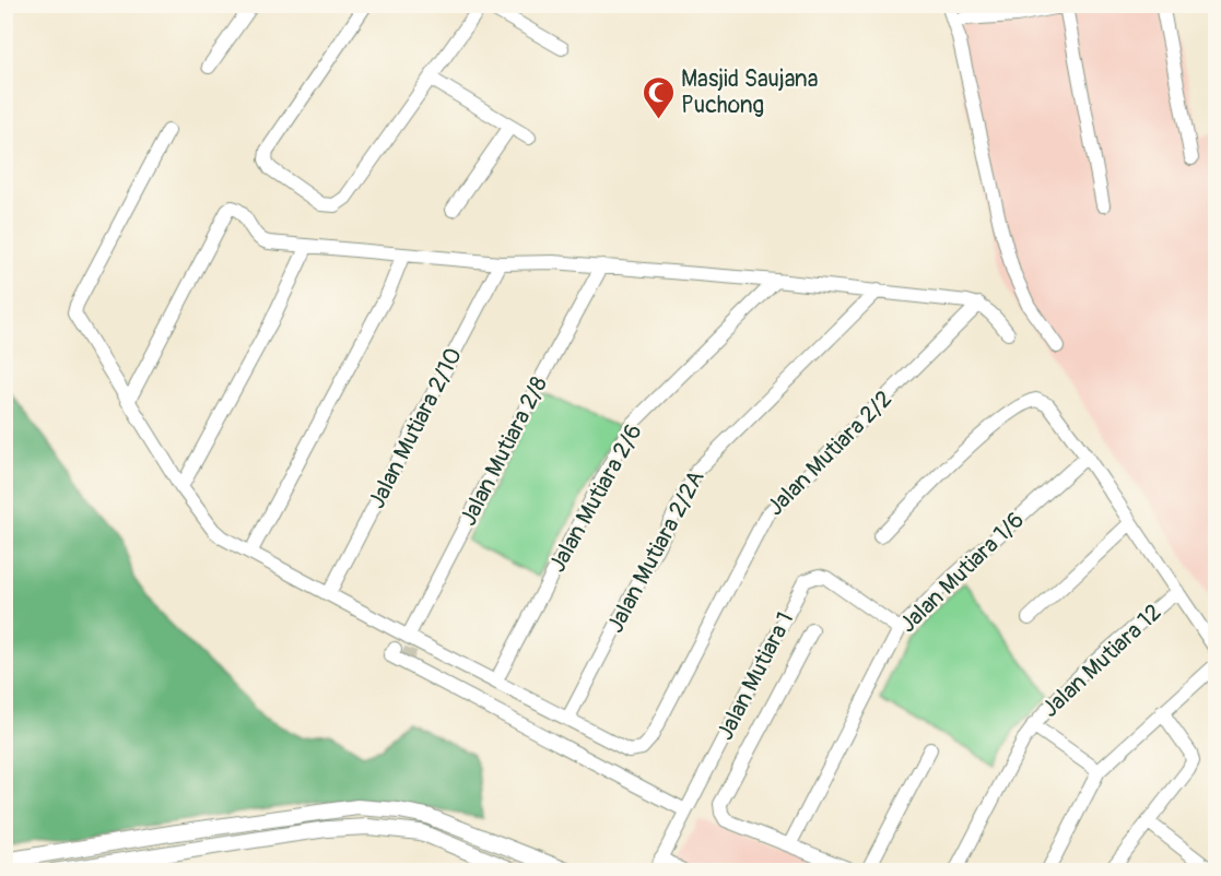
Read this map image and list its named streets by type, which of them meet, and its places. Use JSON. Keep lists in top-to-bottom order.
{
  "streets": {
    "street": [
      "Jalan Mutiara 2/10",
      "Jalan Mutiara 2/8",
      "Jalan Mutiara 2/2",
      "Jalan Mutiara 2/6",
      "Jalan Mutiara 2/2A",
      "Jalan Mutiara 1/6",
      "Jalan Mutiara 12",
      "Jalan Mutiara 1"
    ]
  },
  "crossings": [
    ["Jalan Mutiara 2/2", "Jalan Mutiara 2/2A"],
    ["Jalan Mutiara 1/6", "Jalan Mutiara 1"]
  ],
  "places": {
    "mosque": ["Masjid Saujana Puchong"]
  }
}
